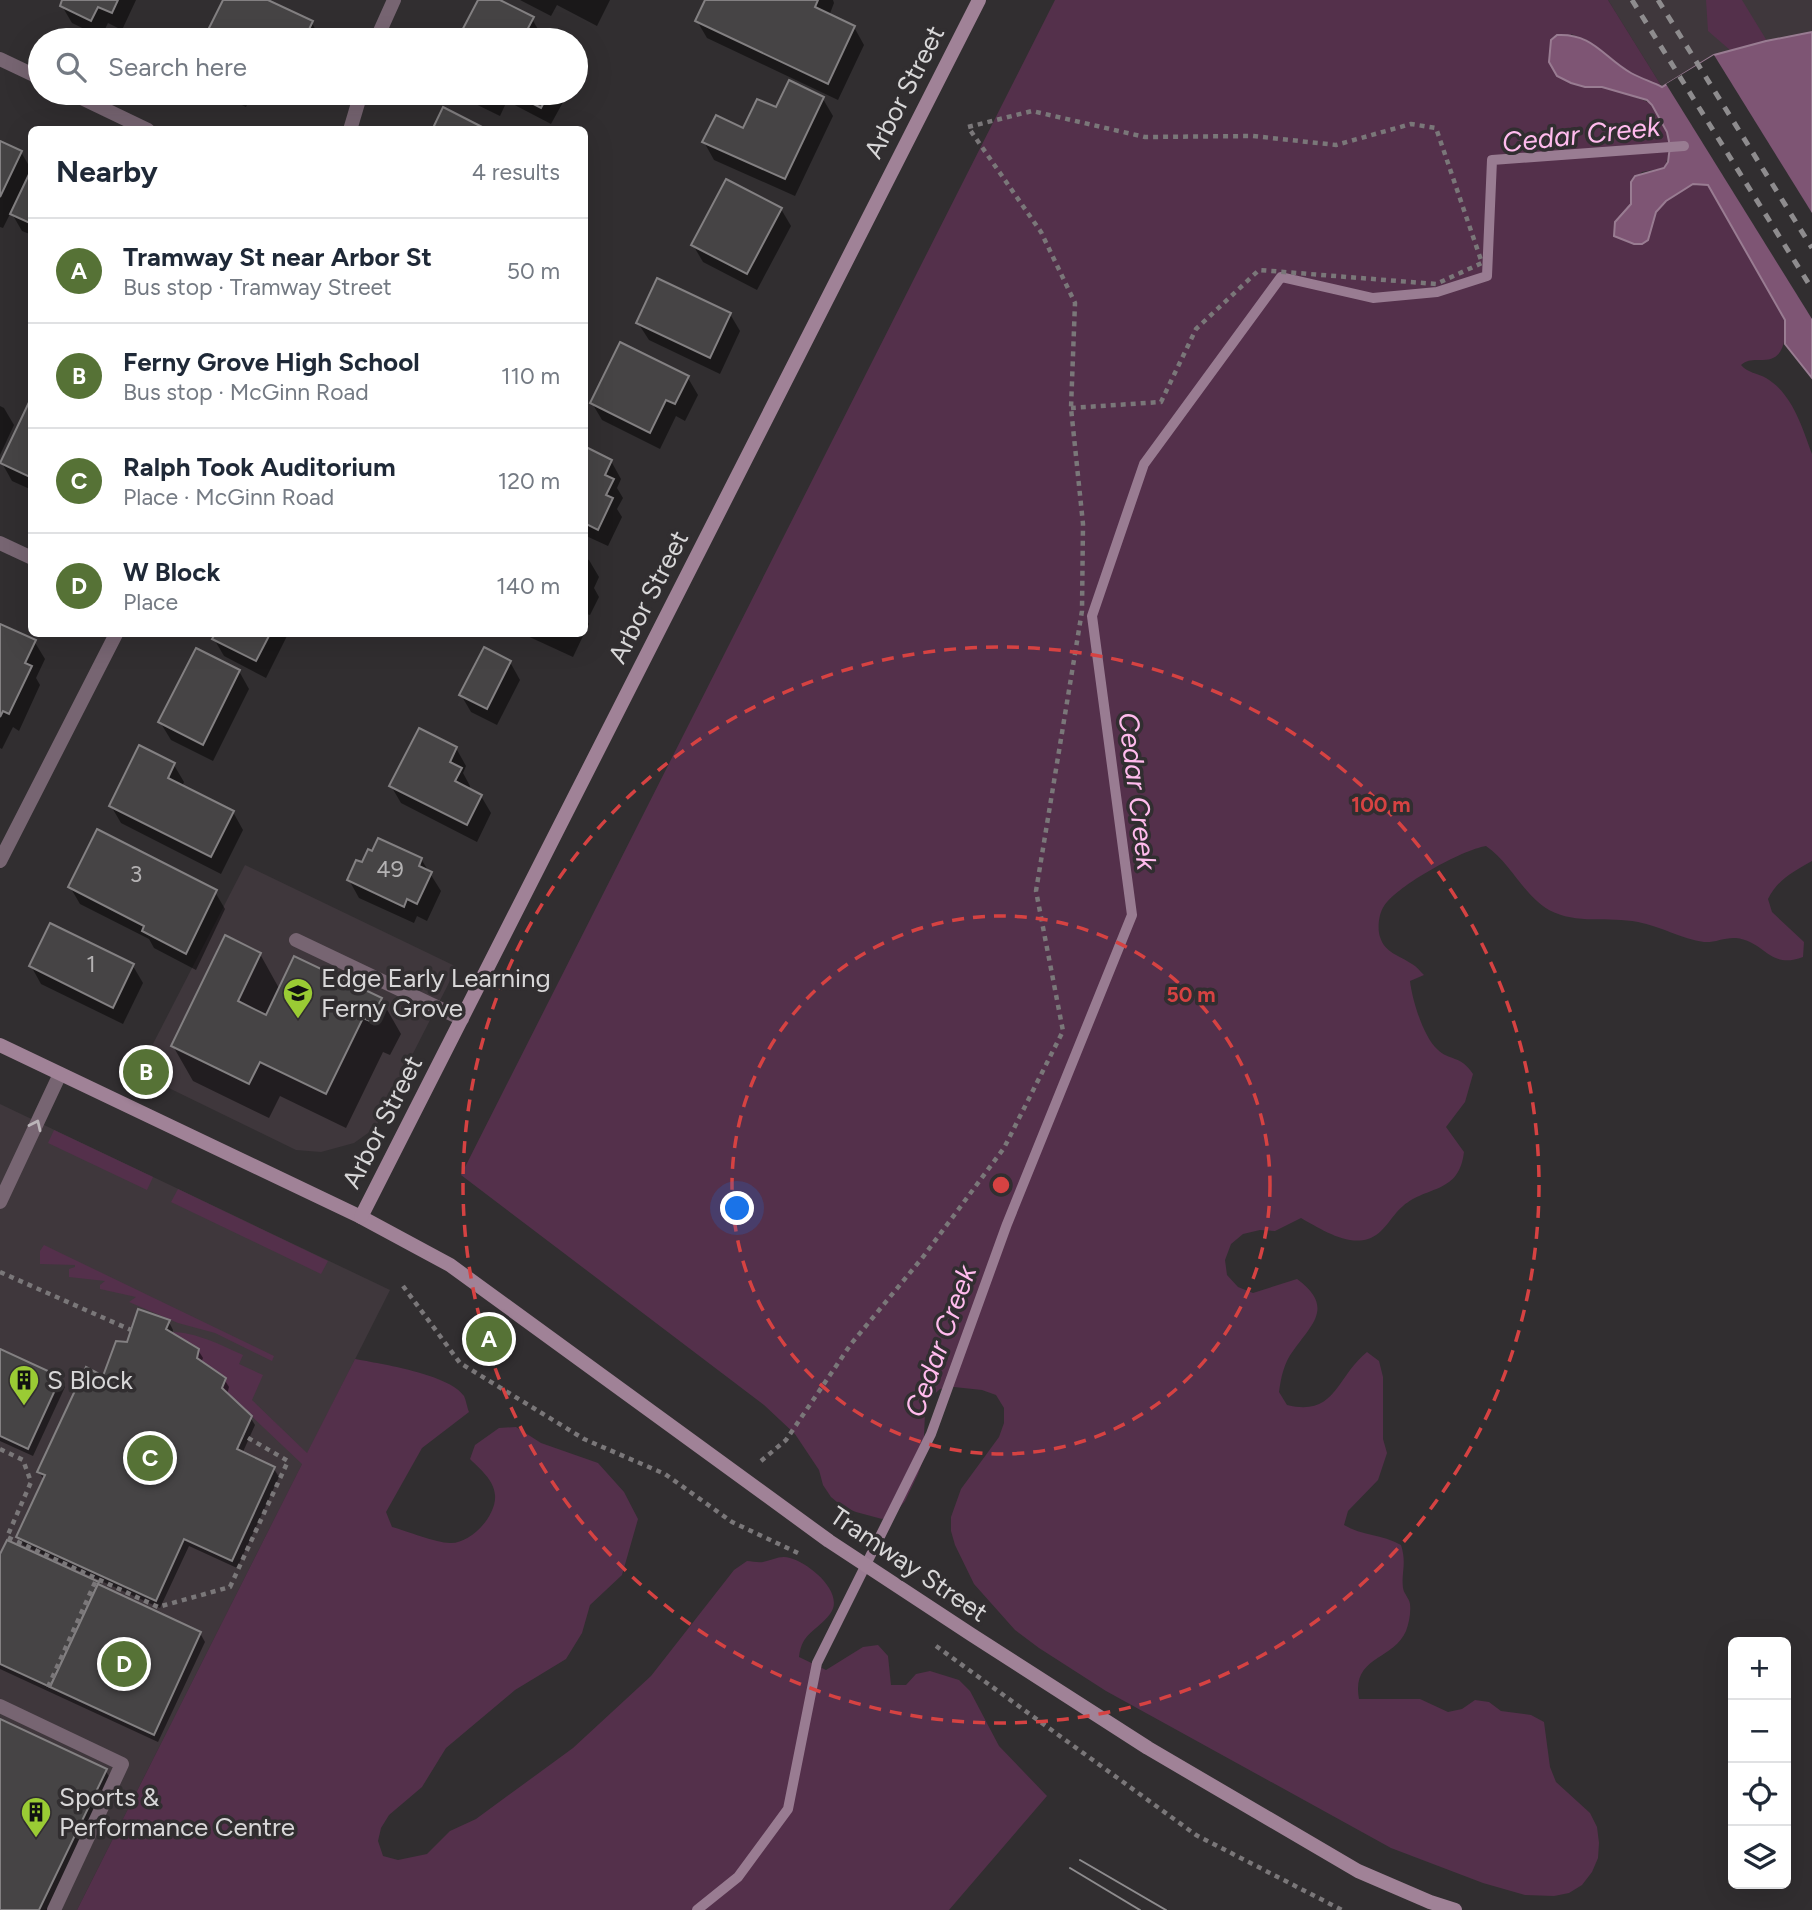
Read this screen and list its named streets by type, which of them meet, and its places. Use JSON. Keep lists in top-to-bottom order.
{
  "streets": {
    "street": ["Arbor Street", "Tramway Street"]
  },
  "crossings": [
    ["Arbor Street", "Tramway Street"]
  ],
  "water": ["Cedar Creek"],
  "places": {
    "school or university": ["Edge Early Learning Ferny Grove"],
    "building": ["S Block", "Sports & Performance Centre"]
  },
  "house_numbers": ["49", "3", "1"],
  "page": {
    "search": "Search here",
    "heading": ["Nearby", "4 results"],
    "list": [
      {
        "mark": "A",
        "name": "Tramway St near Arbor St",
        "note": "Bus stop · Tramway Street",
        "value": "50 m"
      },
      {
        "mark": "B",
        "name": "Ferny Grove High School",
        "note": "Bus stop · McGinn Road",
        "value": "110 m"
      },
      {
        "mark": "C",
        "name": "Ralph Took Auditorium",
        "note": "Place · McGinn Road",
        "value": "120 m"
      },
      {
        "mark": "D",
        "name": "W Block",
        "note": "Place",
        "value": "140 m"
      }
    ],
    "pins": [
      "B",
      "A",
      "C",
      "D"
    ],
    "map_buttons": ["+", "−"]
  },
  "rings": ["100 m", "50 m"]
}
